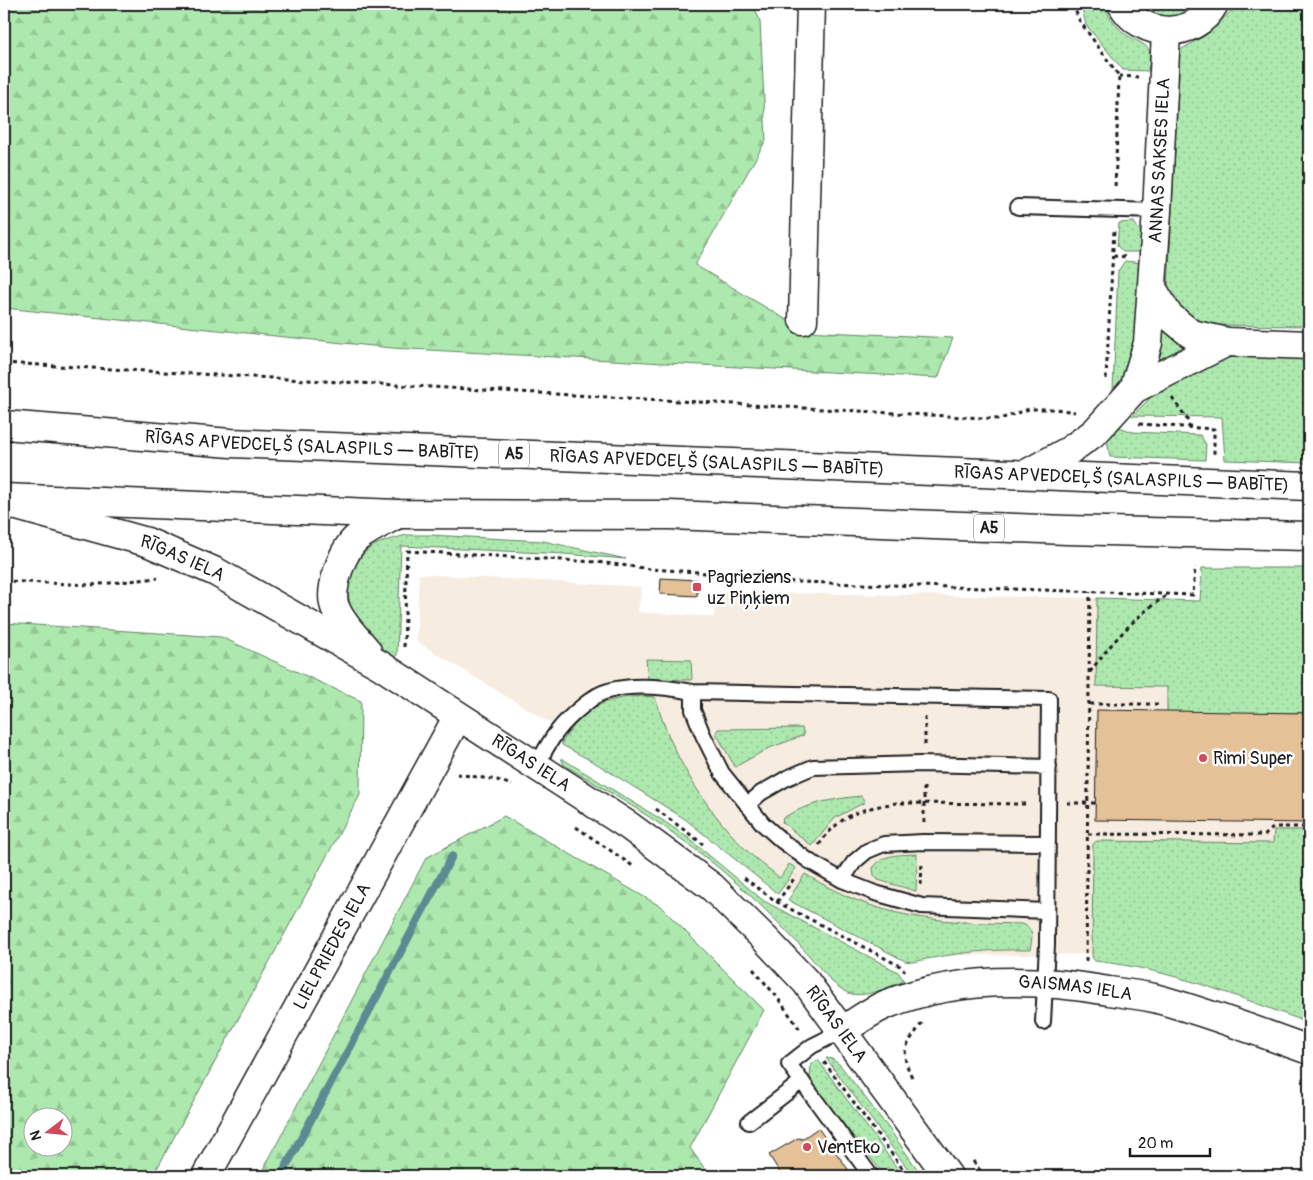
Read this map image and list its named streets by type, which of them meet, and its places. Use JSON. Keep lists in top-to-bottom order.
{
  "streets": {
    "main road": [
      "ANNAS SAKSES IELA",
      "RĪGAS APVEDCEĻŠ (SALASPILS — BABĪTE)",
      "A5",
      "RĪGAS IELA",
      "LIELPRIEDES IELA",
      "GAISMAS IELA"
    ]
  },
  "crossings": [
    ["A5", "RĪGAS IELA"],
    ["RĪGAS IELA", "LIELPRIEDES IELA"],
    ["RĪGAS IELA", "GAISMAS IELA"]
  ],
  "places": {
    "transit": ["Pagrieziens uz Piņķiem"],
    "other": ["Rimi Super", "VentEko"]
  },
  "scale_bar": "20 m",
  "north": "left"
}
